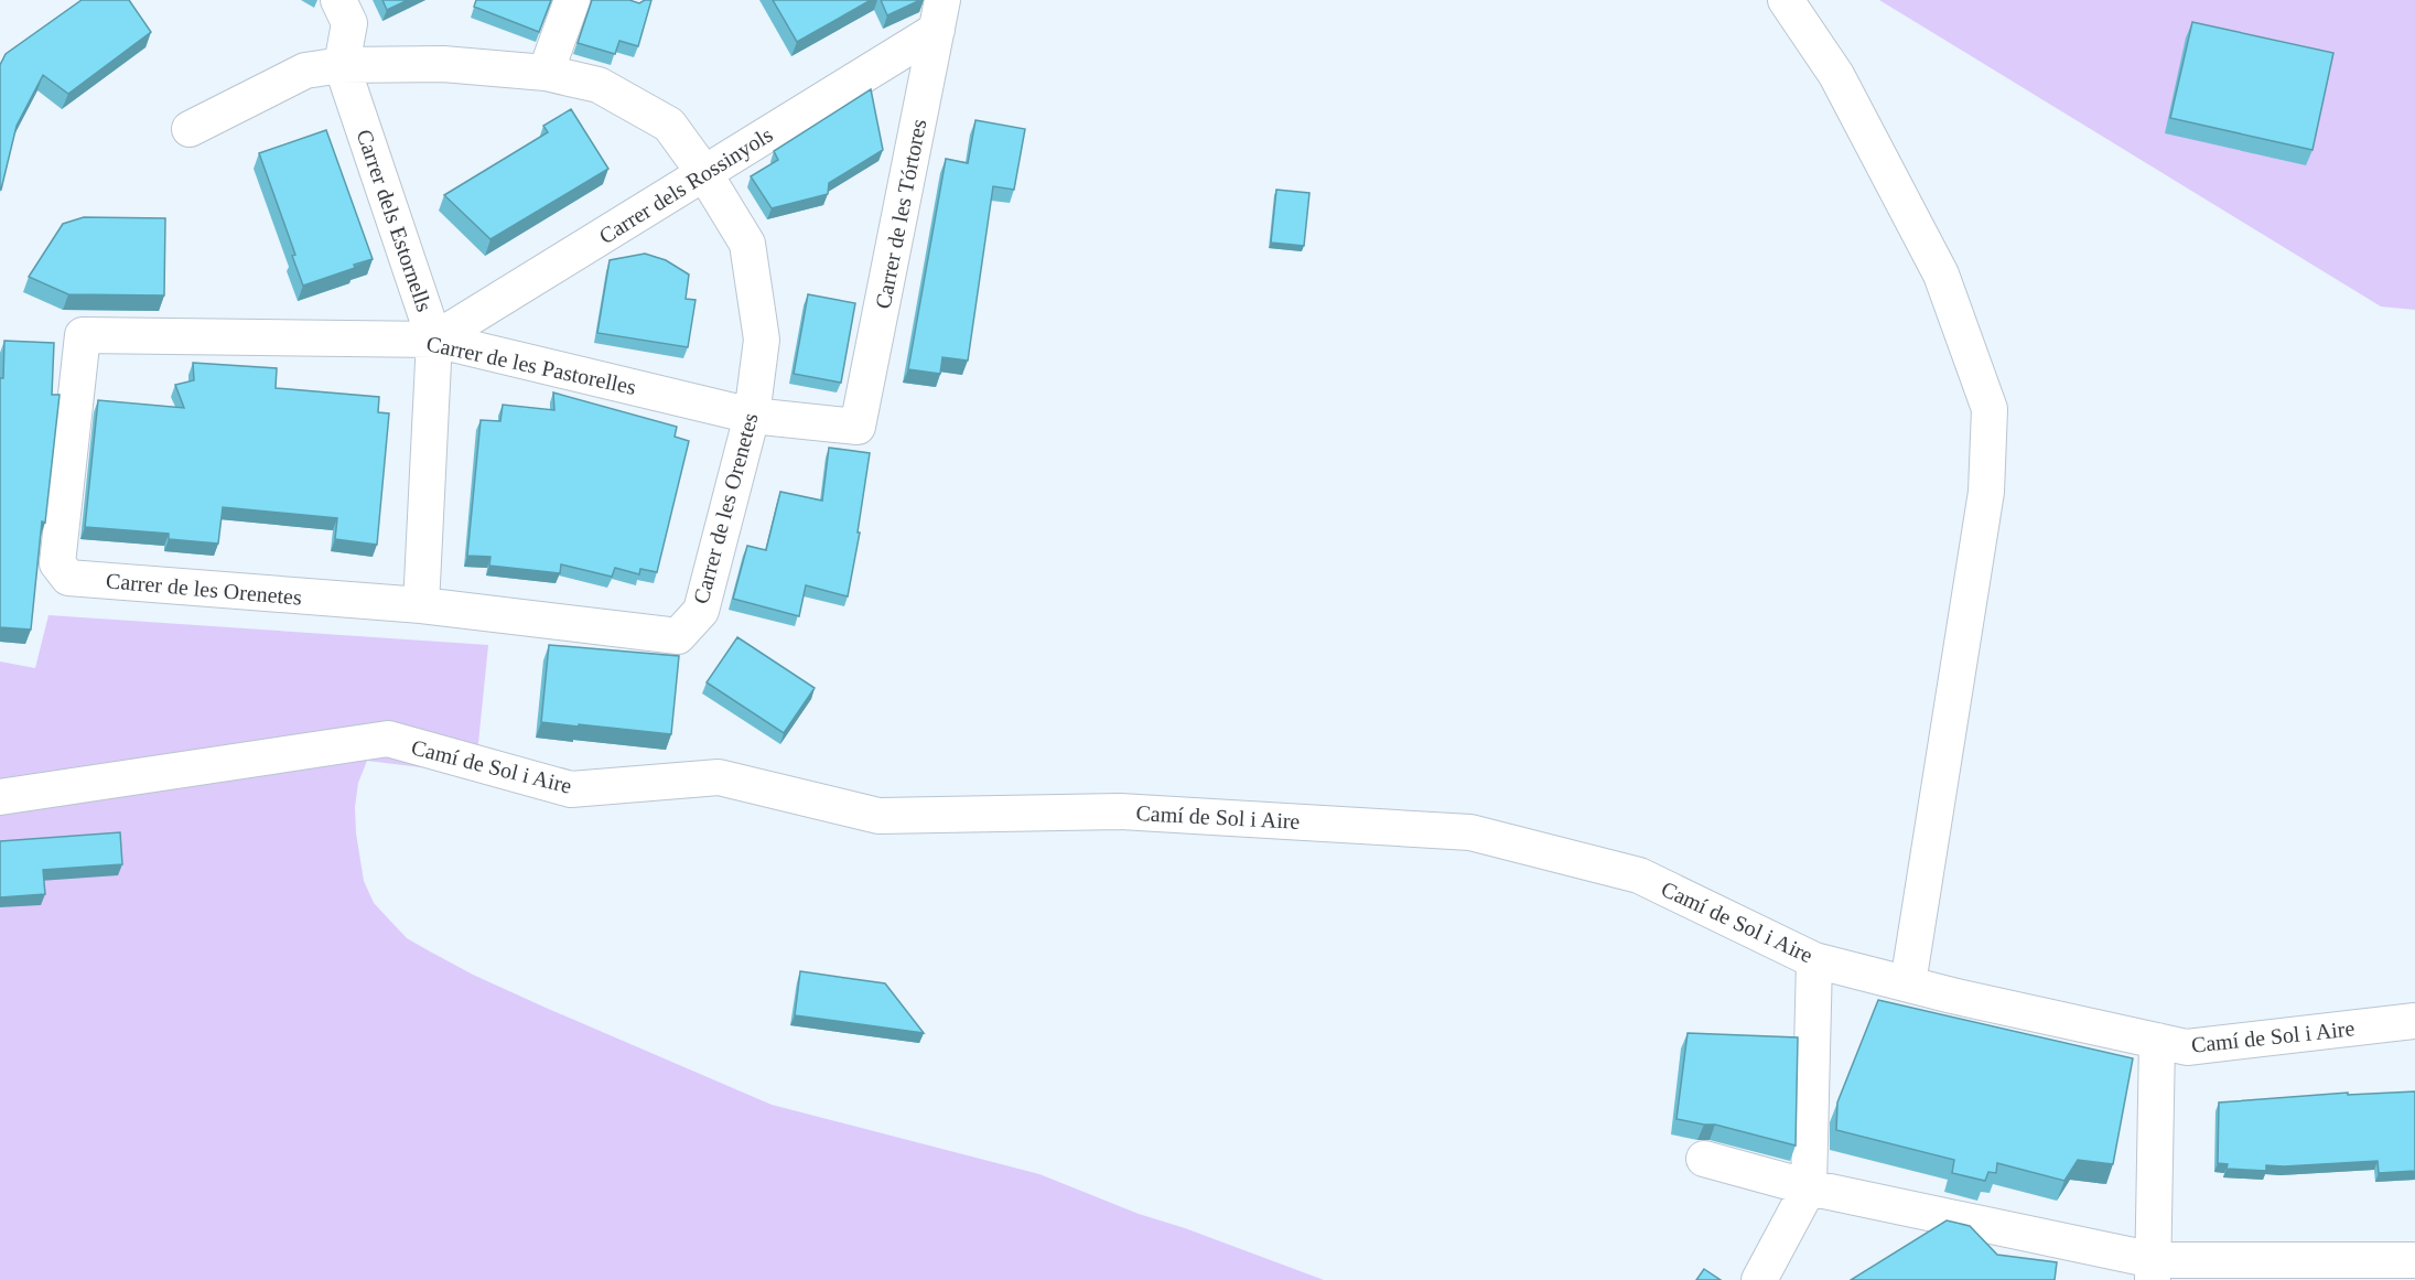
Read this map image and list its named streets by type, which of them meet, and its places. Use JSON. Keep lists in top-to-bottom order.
{
  "streets": {
    "street": [
      "Carrer dels Rossinyols",
      "Carrer de les Tórtores",
      "Carrer dels Estornells",
      "Carrer de les Pastorelles",
      "Carrer de les Orenetes",
      "Camí de Sol i Aire"
    ]
  },
  "crossings": [
    ["Carrer dels Rossinyols", "Carrer de les Tórtores"],
    ["Carrer dels Rossinyols", "Carrer dels Estornells"],
    ["Carrer dels Rossinyols", "Carrer de les Pastorelles"],
    ["Carrer dels Rossinyols", "Carrer de les Orenetes"],
    ["Carrer de les Tórtores", "Carrer de les Pastorelles"],
    ["Carrer dels Estornells", "Carrer de les Pastorelles"],
    ["Carrer dels Estornells", "Carrer de les Orenetes"],
    ["Carrer de les Pastorelles", "Carrer de les Orenetes"]
  ]
}
